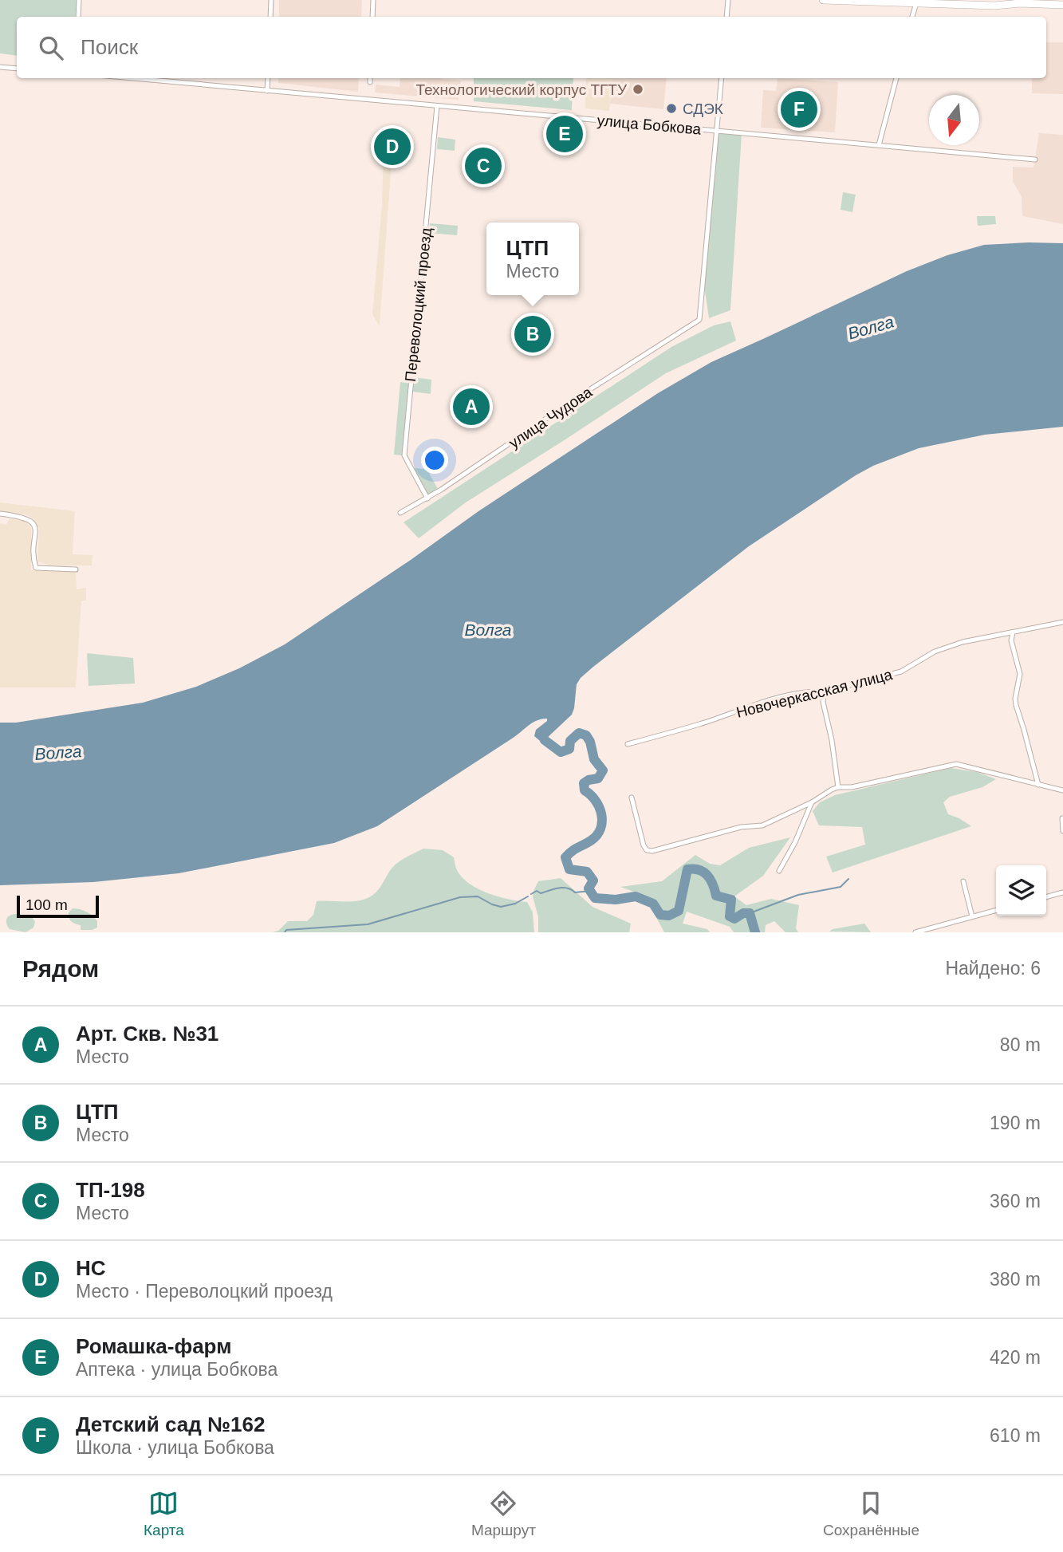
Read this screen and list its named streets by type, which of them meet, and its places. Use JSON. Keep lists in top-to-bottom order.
{
  "streets": {
    "street": [
      "улица Бобкова",
      "Переволоцкий проезд",
      "улица Чудова",
      "Новочеркасская улица"
    ]
  },
  "crossings": [
    ["улица Бобкова", "Переволоцкий проезд"],
    ["улица Бобкова", "улица Чудова"],
    ["Переволоцкий проезд", "улица Чудова"]
  ],
  "water": ["Волга"],
  "places": ["Технологический корпус ТГТУ", "СДЭК"],
  "scale_bar": "100 m",
  "north": "bottom",
  "page": {
    "search": "Поиск",
    "pins": [
      "F",
      "E",
      "D",
      "C",
      "B",
      "A"
    ],
    "popup": ["ЦТП", "Место"],
    "scale": "100 m",
    "heading": ["Рядом", "Найдено: 6"],
    "list": [
      {
        "mark": "A",
        "name": "Арт. Скв. №31",
        "note": "Место",
        "value": "80 m"
      },
      {
        "mark": "B",
        "name": "ЦТП",
        "note": "Место",
        "value": "190 m"
      },
      {
        "mark": "C",
        "name": "ТП-198",
        "note": "Место",
        "value": "360 m"
      },
      {
        "mark": "D",
        "name": "НС",
        "note": "Место · Переволоцкий проезд",
        "value": "380 m"
      },
      {
        "mark": "E",
        "name": "Ромашка-фарм",
        "note": "Аптека · улица Бобкова",
        "value": "420 m"
      },
      {
        "mark": "F",
        "name": "Детский сад №162",
        "note": "Школа · улица Бобкова",
        "value": "610 m"
      }
    ],
    "nav": ["Карта", "Маршрут", "Сохранённые"]
  }
}
